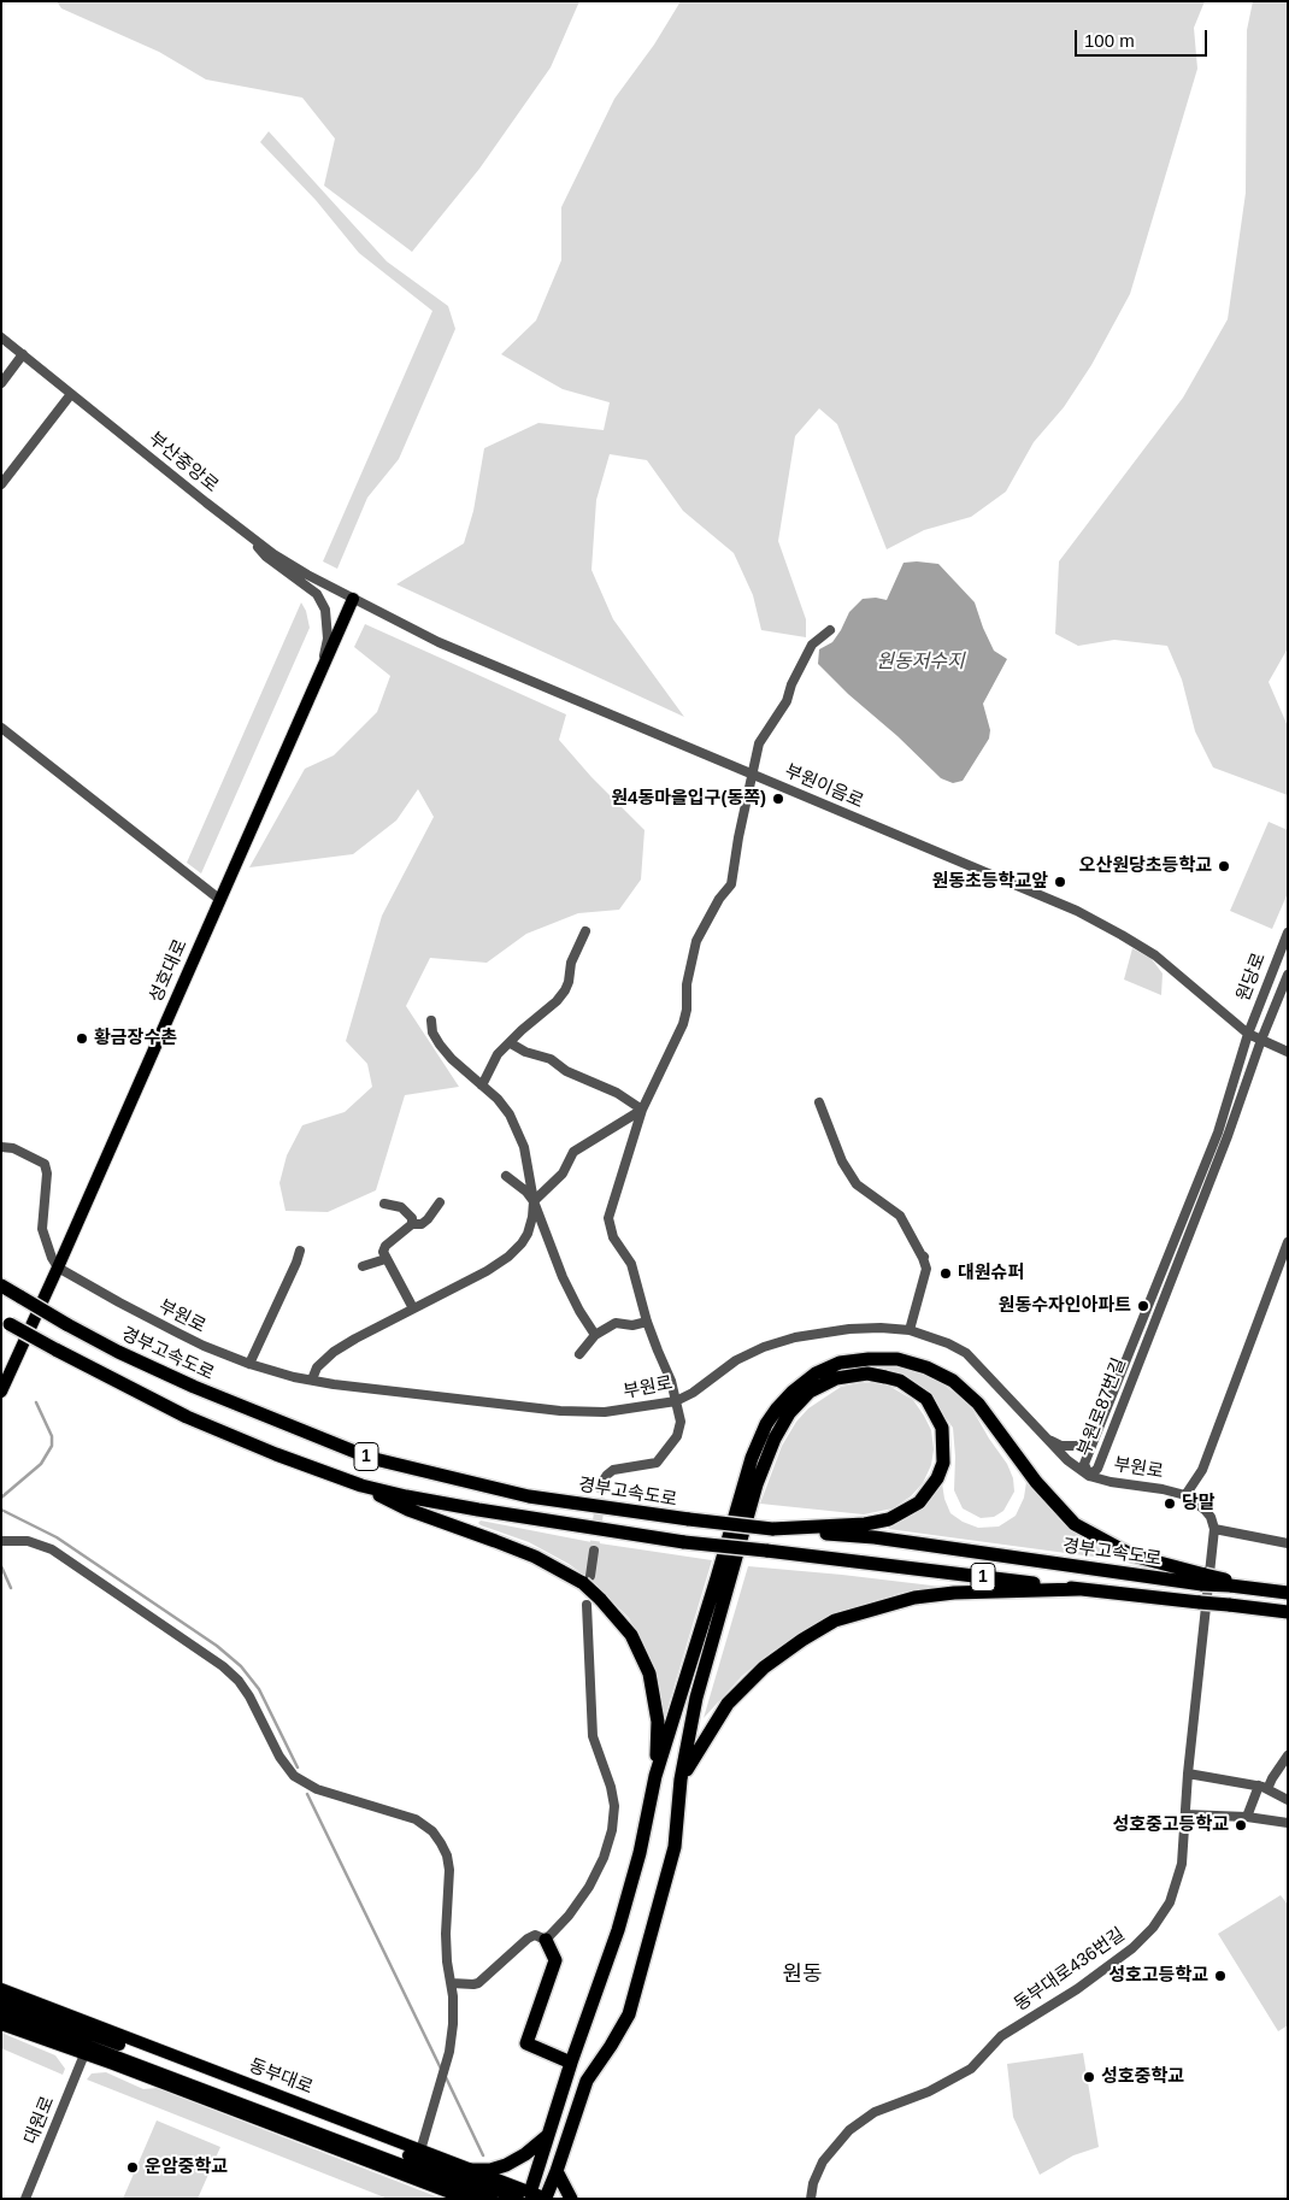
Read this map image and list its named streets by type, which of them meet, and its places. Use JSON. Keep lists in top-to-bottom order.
{
  "streets": {
    "highway": ["경부고속도로", "1"],
    "main road": ["성호대로", "동부대로"],
    "street": [
      "부산중앙로",
      "부원이음로",
      "원당로",
      "부원로",
      "부원로87번길",
      "동부대로436번길",
      "대원로"
    ]
  },
  "crossings": [
    ["부산중앙로", "부원이음로"],
    ["부산중앙로", "성호대로"],
    ["부원이음로", "성호대로"],
    ["부원이음로", "원당로"],
    ["부원이음로", "부원로87번길"],
    ["성호대로", "부원로"],
    ["원당로", "부원로87번길"],
    ["부원로", "부원로87번길"],
    ["부원로", "동부대로436번길"]
  ],
  "districts": ["원동"],
  "water": ["원동저수지"],
  "places": [
    "원4동마을입구(동쪽)",
    "오산원당초등학교",
    "원동초등학교앞",
    "황금장수촌",
    "대원슈퍼",
    "원동수자인아파트",
    "당말",
    "성호중고등학교",
    "성호고등학교",
    "성호중학교",
    "운암중학교"
  ],
  "scale_bar": "100 m"
}
